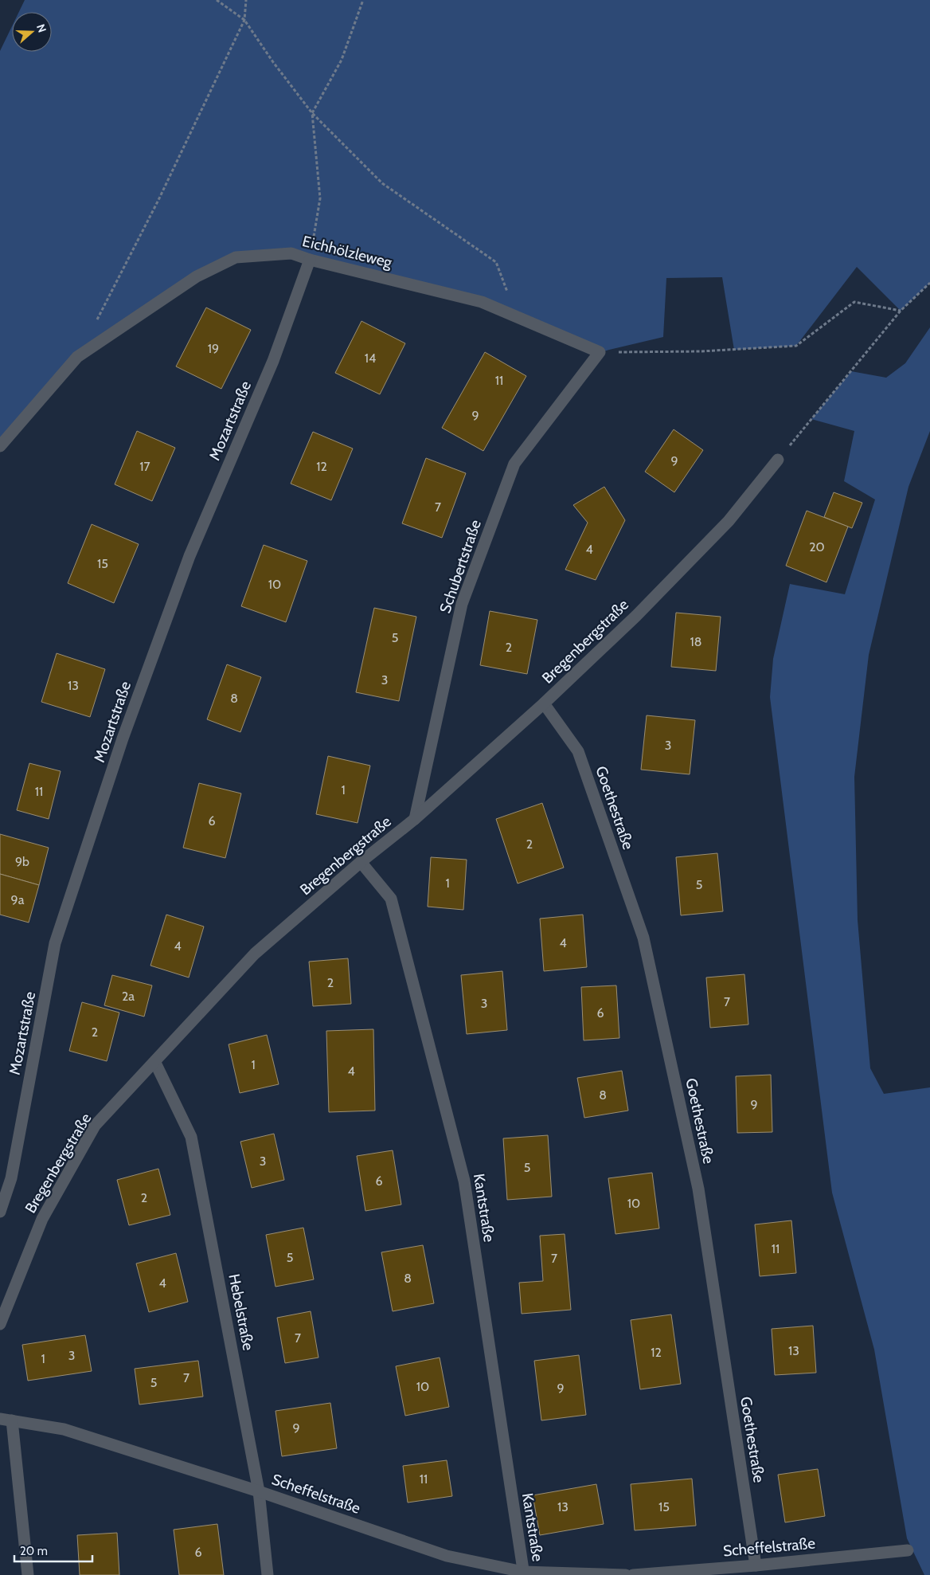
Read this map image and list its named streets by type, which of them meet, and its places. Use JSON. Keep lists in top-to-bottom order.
{
  "streets": {
    "street": [
      "Eichhölzleweg",
      "Mozartstraße",
      "Schubertstraße",
      "Bregenbergstraße",
      "Goethestraße",
      "Kantstraße",
      "Hebelstraße",
      "Scheffelstraße"
    ]
  },
  "crossings": [
    ["Eichhölzleweg", "Mozartstraße"],
    ["Eichhölzleweg", "Schubertstraße"],
    ["Schubertstraße", "Bregenbergstraße"],
    ["Bregenbergstraße", "Goethestraße"],
    ["Bregenbergstraße", "Kantstraße"],
    ["Bregenbergstraße", "Hebelstraße"],
    ["Goethestraße", "Scheffelstraße"],
    ["Kantstraße", "Scheffelstraße"],
    ["Hebelstraße", "Scheffelstraße"]
  ],
  "house_numbers": [
    "19",
    "14",
    "11",
    "9",
    "9",
    "17",
    "12",
    "7",
    "20",
    "4",
    "15",
    "10",
    "5",
    "18",
    "2",
    "3",
    "13",
    "8",
    "3",
    "1",
    "11",
    "6",
    "2",
    "9b",
    "1",
    "5",
    "9a",
    "4",
    "4",
    "2",
    "2a",
    "7",
    "3",
    "6",
    "2",
    "1",
    "4",
    "8",
    "9",
    "3",
    "5",
    "6",
    "2",
    "10",
    "11",
    "5",
    "7",
    "8",
    "4",
    "7",
    "13",
    "12",
    "3",
    "1",
    "7",
    "5",
    "10",
    "9",
    "9",
    "11",
    "13",
    "15",
    "6"
  ],
  "scale_bar": "20 m",
  "north": "right"
}
